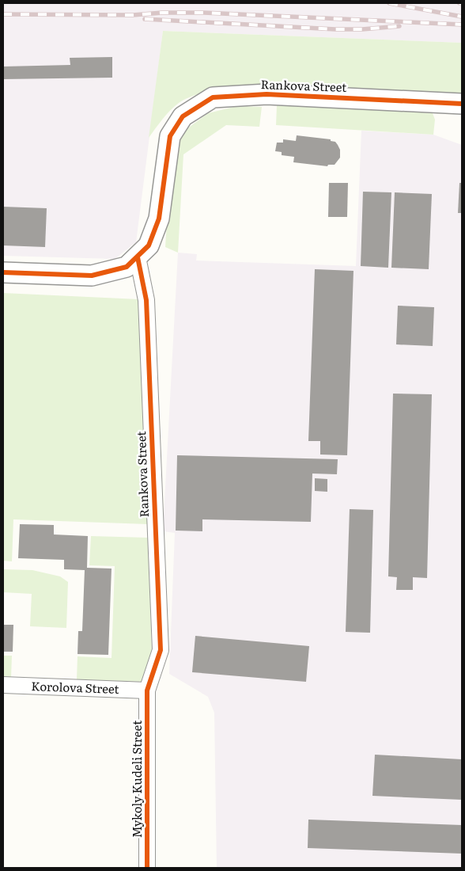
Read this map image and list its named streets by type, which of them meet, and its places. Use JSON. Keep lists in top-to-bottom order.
{
  "streets": {
    "street": ["Rankova Street", "Korolova Street", "Mykoly Kudeli Street"]
  },
  "crossings": [
    ["Rankova Street", "Korolova Street"],
    ["Rankova Street", "Mykoly Kudeli Street"],
    ["Korolova Street", "Mykoly Kudeli Street"]
  ]
}
